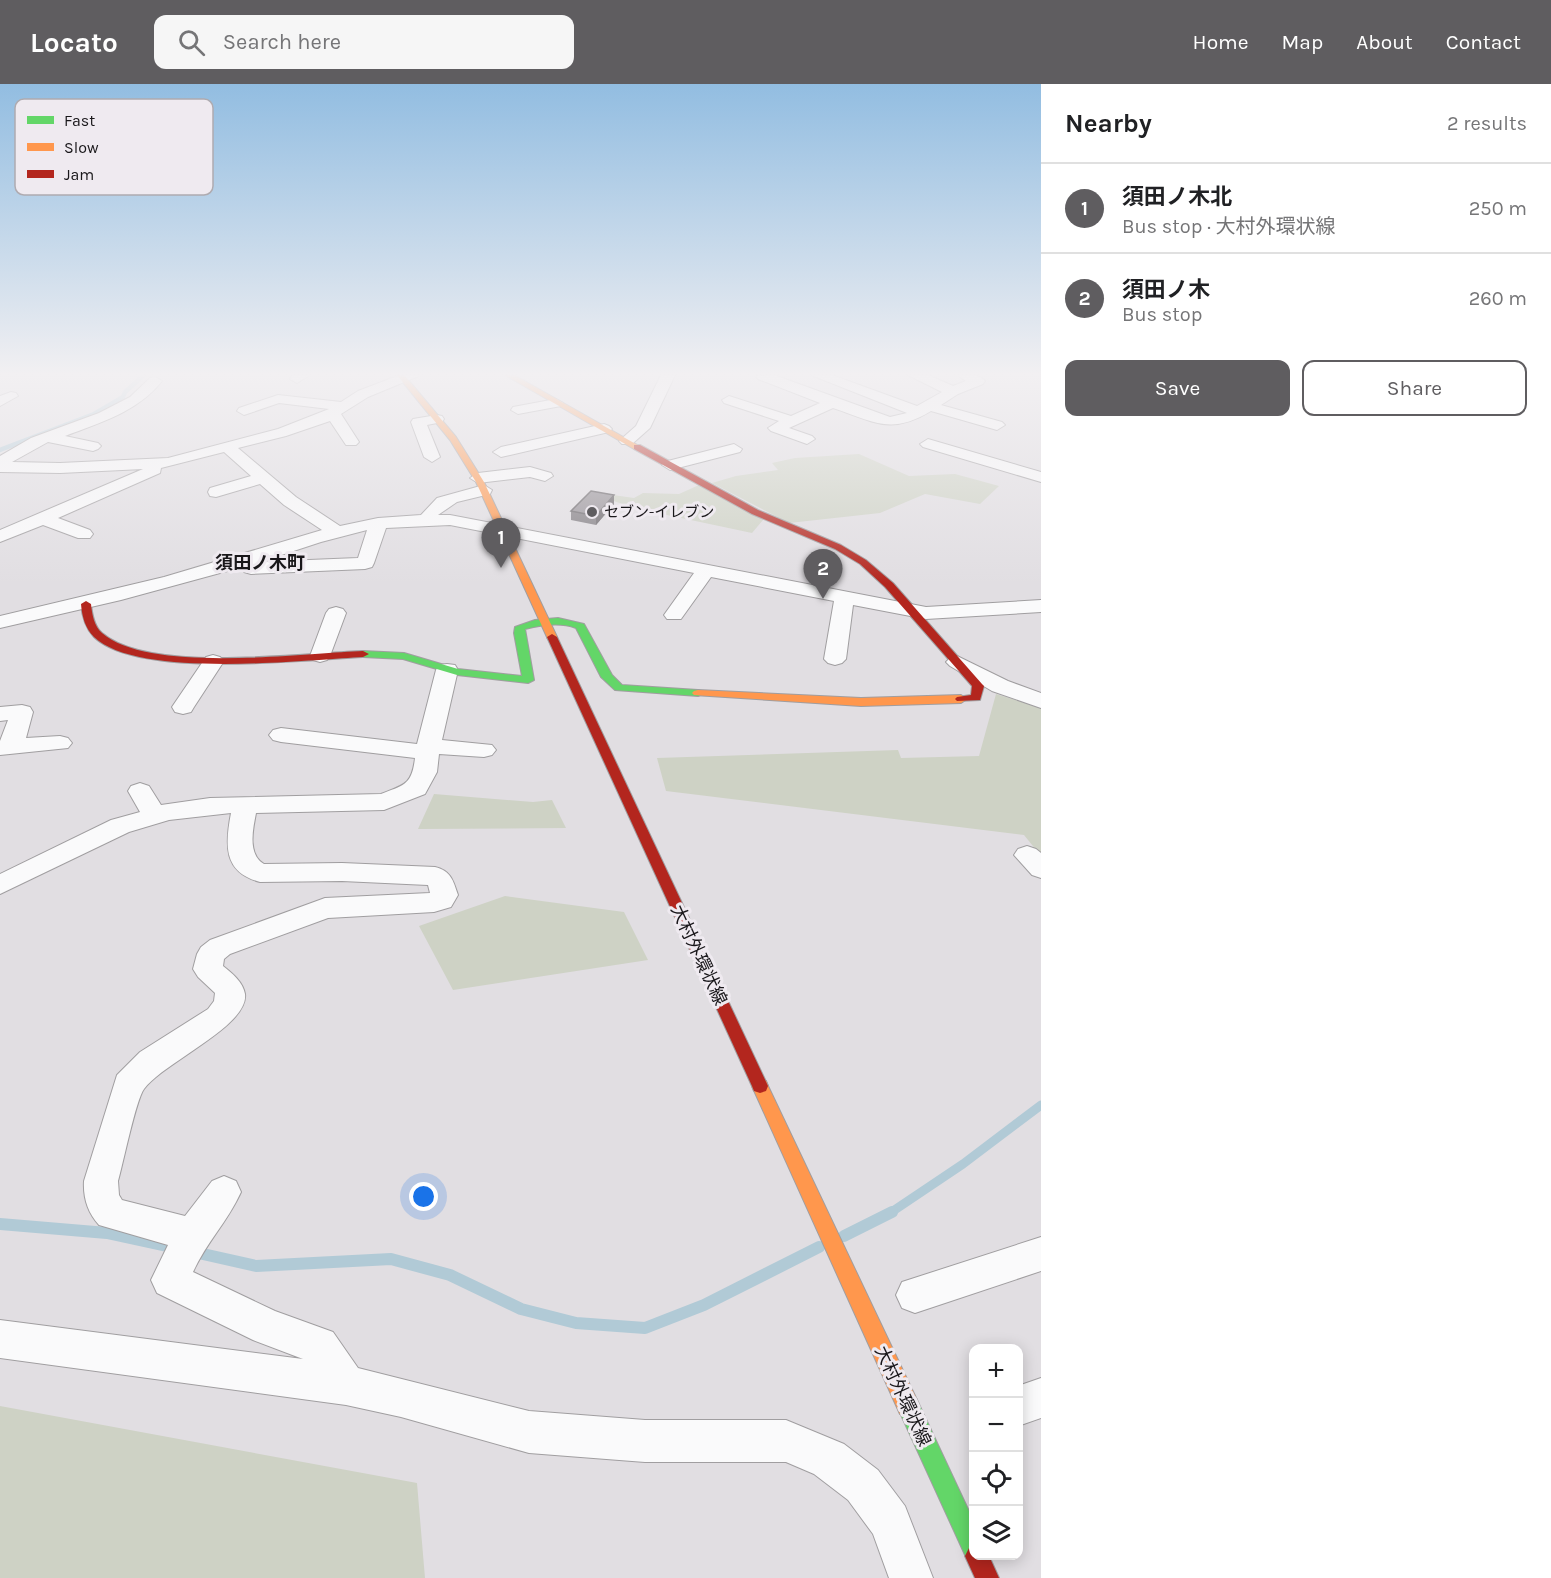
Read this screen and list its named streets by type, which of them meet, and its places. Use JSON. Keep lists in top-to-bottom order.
{
  "streets": {
    "street": ["大村外環状線"]
  },
  "districts": ["須田ノ木町"],
  "places": ["セブン-イレブン"],
  "legend": ["Fast", "Slow", "Jam"],
  "page": {
    "header": "Locato",
    "search": "Search here",
    "nav": [
      "Home",
      "Map",
      "About",
      "Contact"
    ],
    "heading": ["Nearby", "2 results"],
    "list": [
      {
        "mark": "1",
        "name": "須田ノ木北",
        "note": "Bus stop · 大村外環状線",
        "value": "250 m"
      },
      {
        "mark": "2",
        "name": "須田ノ木",
        "note": "Bus stop",
        "value": "260 m"
      }
    ],
    "buttons": ["Save", "Share"],
    "pins": ["1", "2"],
    "map_buttons": ["+", "−"]
  }
}
